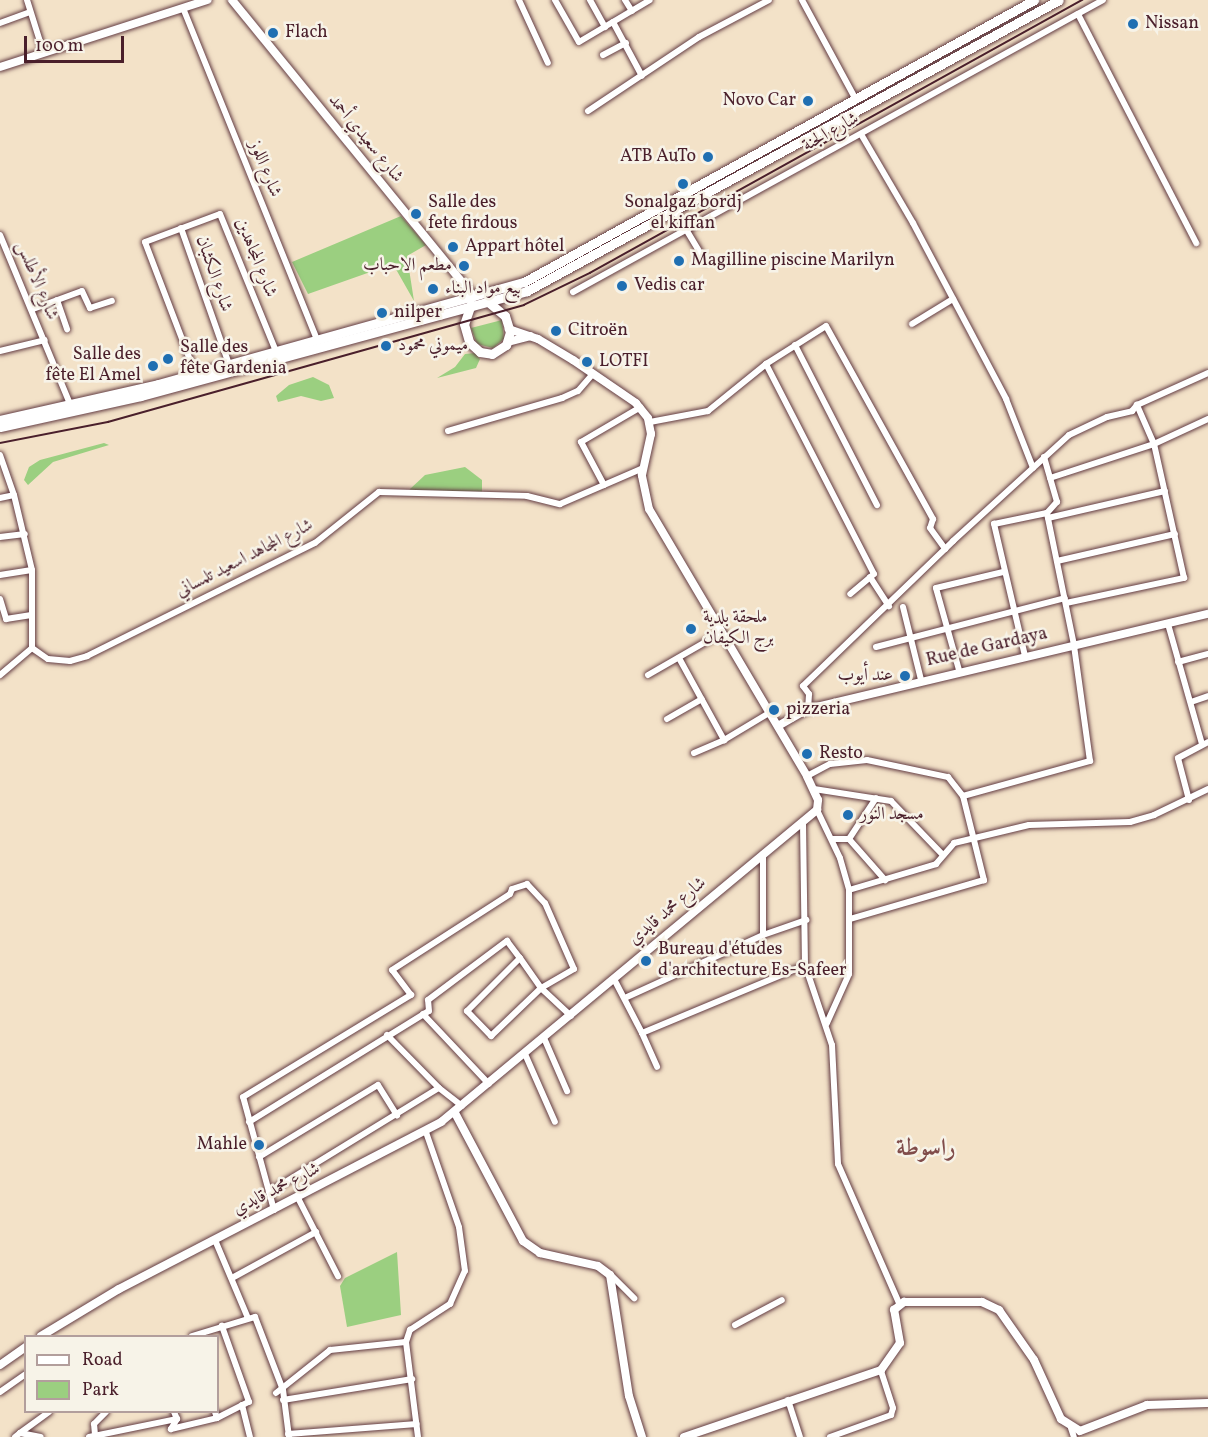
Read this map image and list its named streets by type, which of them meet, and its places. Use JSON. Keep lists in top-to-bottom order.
{
  "streets": {
    "main road": ["شارع سعيدي أحمد", "Rue de Gardaya", "شارع محمد قايدي"],
    "street": [
      "شارع الجنة",
      "شارع اللوز",
      "شارع المجاهدين",
      "شارع الكثبان",
      "شارع الأطلس",
      "شارع المجاهد اسعيد تلمساني"
    ]
  },
  "crossings": [
    ["شارع المجاهدين", "شارع الكثبان"]
  ],
  "districts": ["راسوطة"],
  "places": [
    "Nissan",
    "Flach",
    "Novo Car",
    "ATB AuTo",
    "Sonalgaz bordj el kiffan",
    "Salle des fete firdous",
    "Appart hôtel",
    "Magilline piscine Marilyn",
    "مطعم الاحباب",
    "Vedis car",
    "بيع مواد البناء",
    "nilper",
    "Citroën",
    "ميموني محمود",
    "Salle des fête Gardenia",
    "LOTFI",
    "Salle des fête El Amel",
    "ملحقة بلدية برج الكيفان",
    "عند أيوب",
    "pizzeria",
    "Resto",
    "مسجد النور",
    "Bureau d'études d'architecture Es-Safeer",
    "Mahle"
  ],
  "legend": ["Road", "Park"],
  "scale_bar": "100 m"
}
